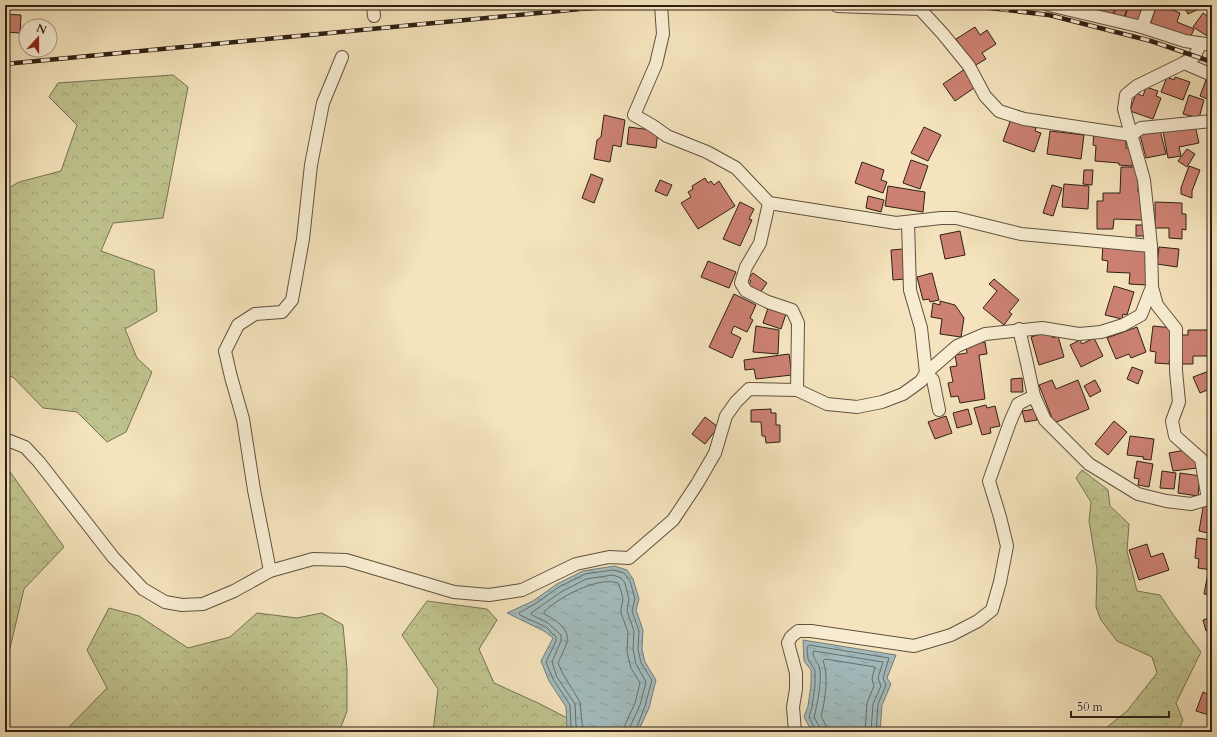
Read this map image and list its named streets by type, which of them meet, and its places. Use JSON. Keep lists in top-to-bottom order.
{
  "scale_bar": "50 m",
  "north": "top"
}
